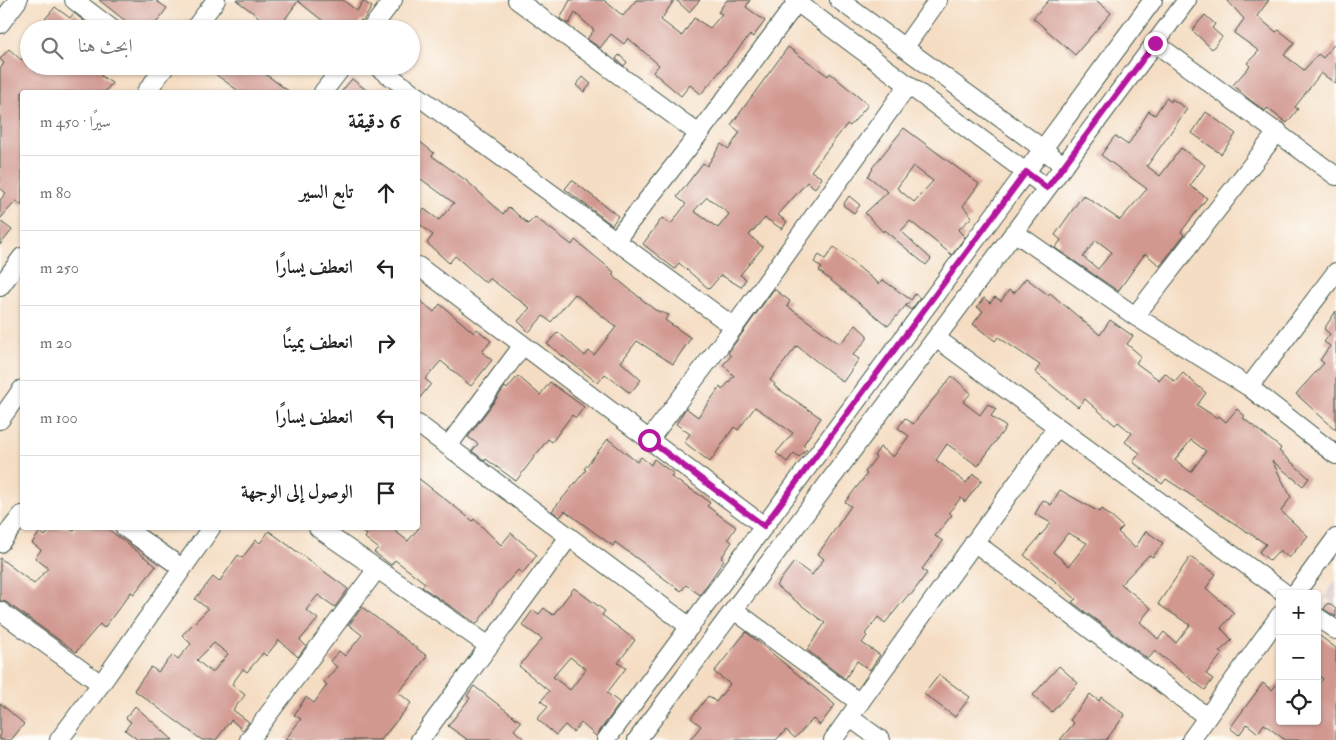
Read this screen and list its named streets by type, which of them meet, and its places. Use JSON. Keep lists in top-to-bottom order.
{
  "page": {
    "search": "ابحث هنا",
    "heading": ["6 دقيقة", "سيرًا · 450 m"],
    "list": [
      ["تابع السير", "80 m"],
      ["انعطف يسارًا", "250 m"],
      ["انعطف يمينًا", "20 m"],
      ["انعطف يسارًا", "100 m"],
      "الوصول إلى الوجهة"
    ],
    "map_buttons": ["+", "−"]
  }
}
